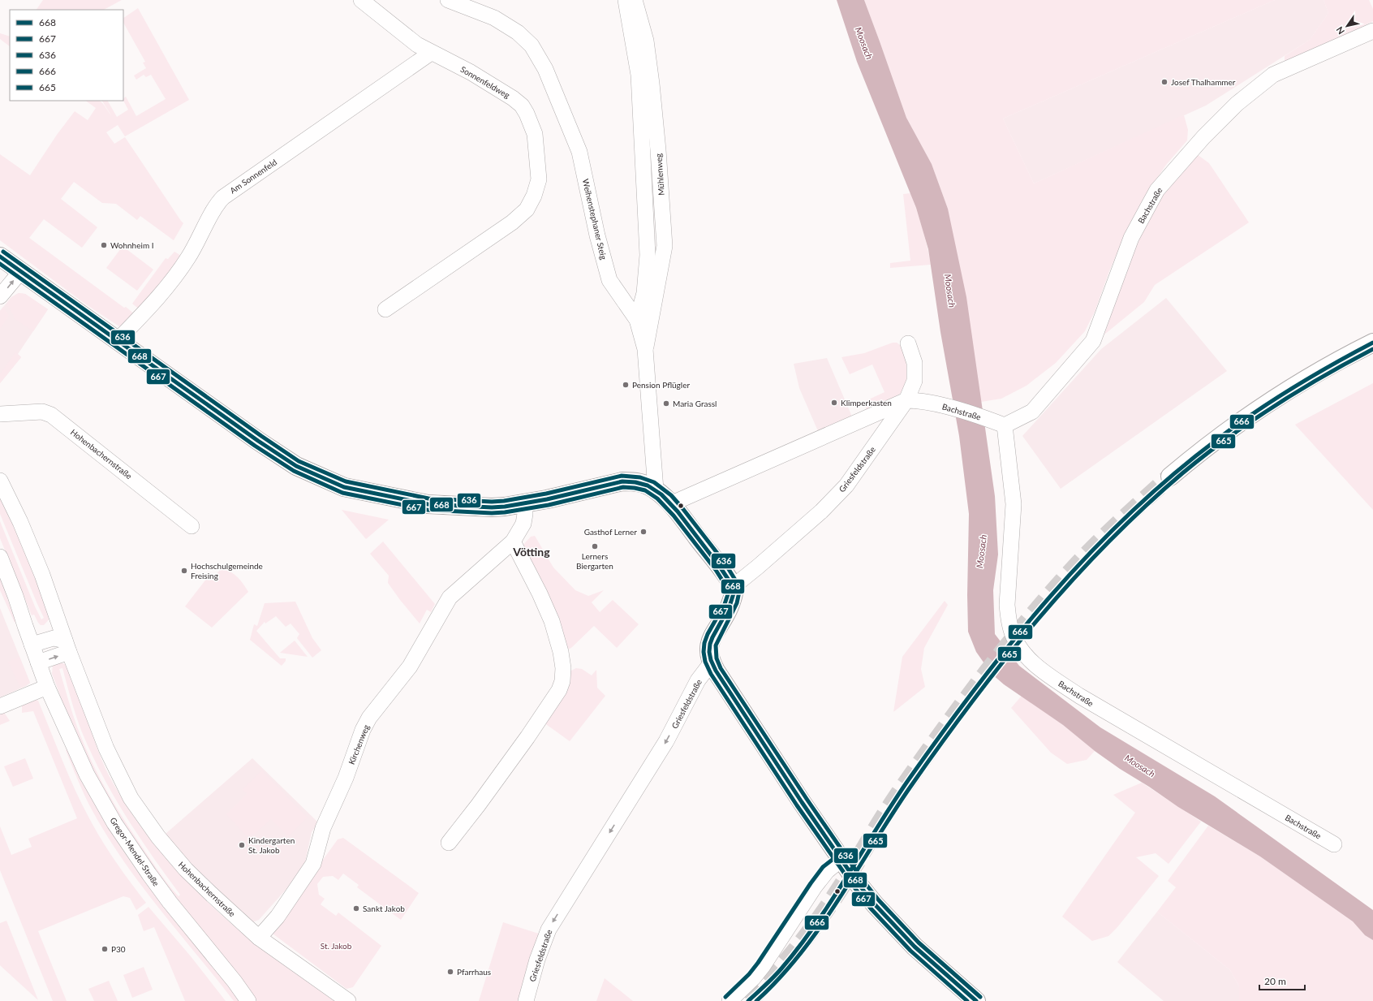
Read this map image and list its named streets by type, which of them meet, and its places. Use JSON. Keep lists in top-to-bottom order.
{
  "streets": {
    "street": [
      "Sonnenfeldweg",
      "Mühlenweg",
      "Am Sonnenfeld",
      "Bachstraße",
      "Weihenstephaner Steig",
      "Hohenbachernstraße",
      "Griesfeldstraße",
      "Kirchenweg",
      "Gregor-Mendel-Straße"
    ]
  },
  "crossings": [
    ["Sonnenfeldweg", "Am Sonnenfeld"],
    ["Mühlenweg", "Weihenstephaner Steig"],
    ["Bachstraße", "Griesfeldstraße"],
    ["Hohenbachernstraße", "Kirchenweg"]
  ],
  "one_way": ["Griesfeldstraße"],
  "districts": ["Vötting"],
  "water": ["Moosach"],
  "parks": ["St. Jakob"],
  "places": [
    "Josef Thalhammer",
    "Wohnheim I",
    "Pension Pflügler",
    "Klimperkasten",
    "Maria Grassl",
    "Gasthof Lerner",
    "Lerners Biergarten",
    "Hochschulgemeinde Freising",
    "Kindergarten St. Jakob",
    "Sankt Jakob",
    "P30",
    "Pfarrhaus"
  ],
  "lines": [
    "transit line 636",
    "transit line 668",
    "transit line 667",
    "transit line 666",
    "transit line 665"
  ],
  "legend": [
    "668",
    "667",
    "636",
    "666",
    "665"
  ],
  "scale_bar": "20 m",
  "north": "bottom left"
}
